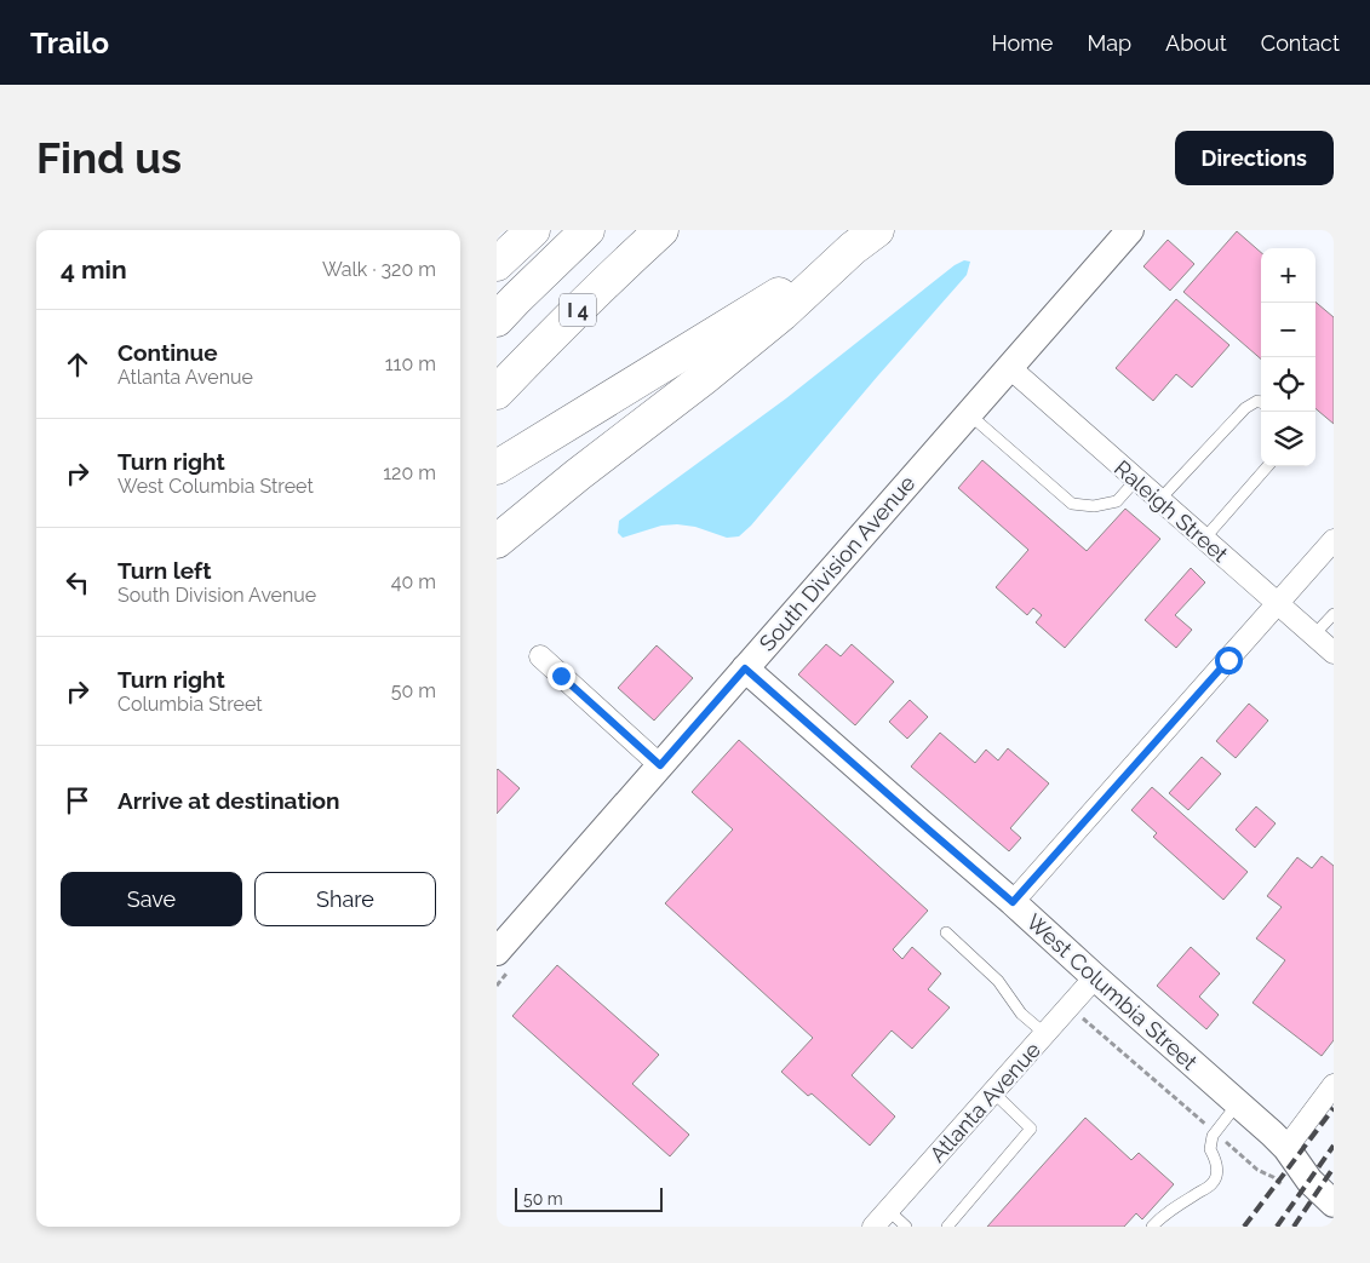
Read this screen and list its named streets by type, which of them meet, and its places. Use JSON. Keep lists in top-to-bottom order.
{
  "streets": {
    "highway": ["I 4"],
    "street": [
      "Raleigh Street",
      "South Division Avenue",
      "West Columbia Street",
      "Atlanta Avenue"
    ]
  },
  "crossings": [
    ["Raleigh Street", "South Division Avenue"],
    ["South Division Avenue", "West Columbia Street"],
    ["West Columbia Street", "Atlanta Avenue"]
  ],
  "scale_bar": "50 m",
  "page": {
    "header": "Trailo",
    "nav": [
      "Home",
      "Map",
      "About",
      "Contact"
    ],
    "buttons": [
      "Directions",
      ["Save", "Share"]
    ],
    "title": "Find us",
    "heading": ["4 min", "Walk · 320 m"],
    "map_buttons": ["+", "−"],
    "list": [
      ["Continue", "Atlanta Avenue", "110 m"],
      ["Turn right", "West Columbia Street", "120 m"],
      ["Turn left", "South Division Avenue", "40 m"],
      ["Turn right", "Columbia Street", "50 m"],
      "Arrive at destination"
    ],
    "scale": "50 m"
  }
}
